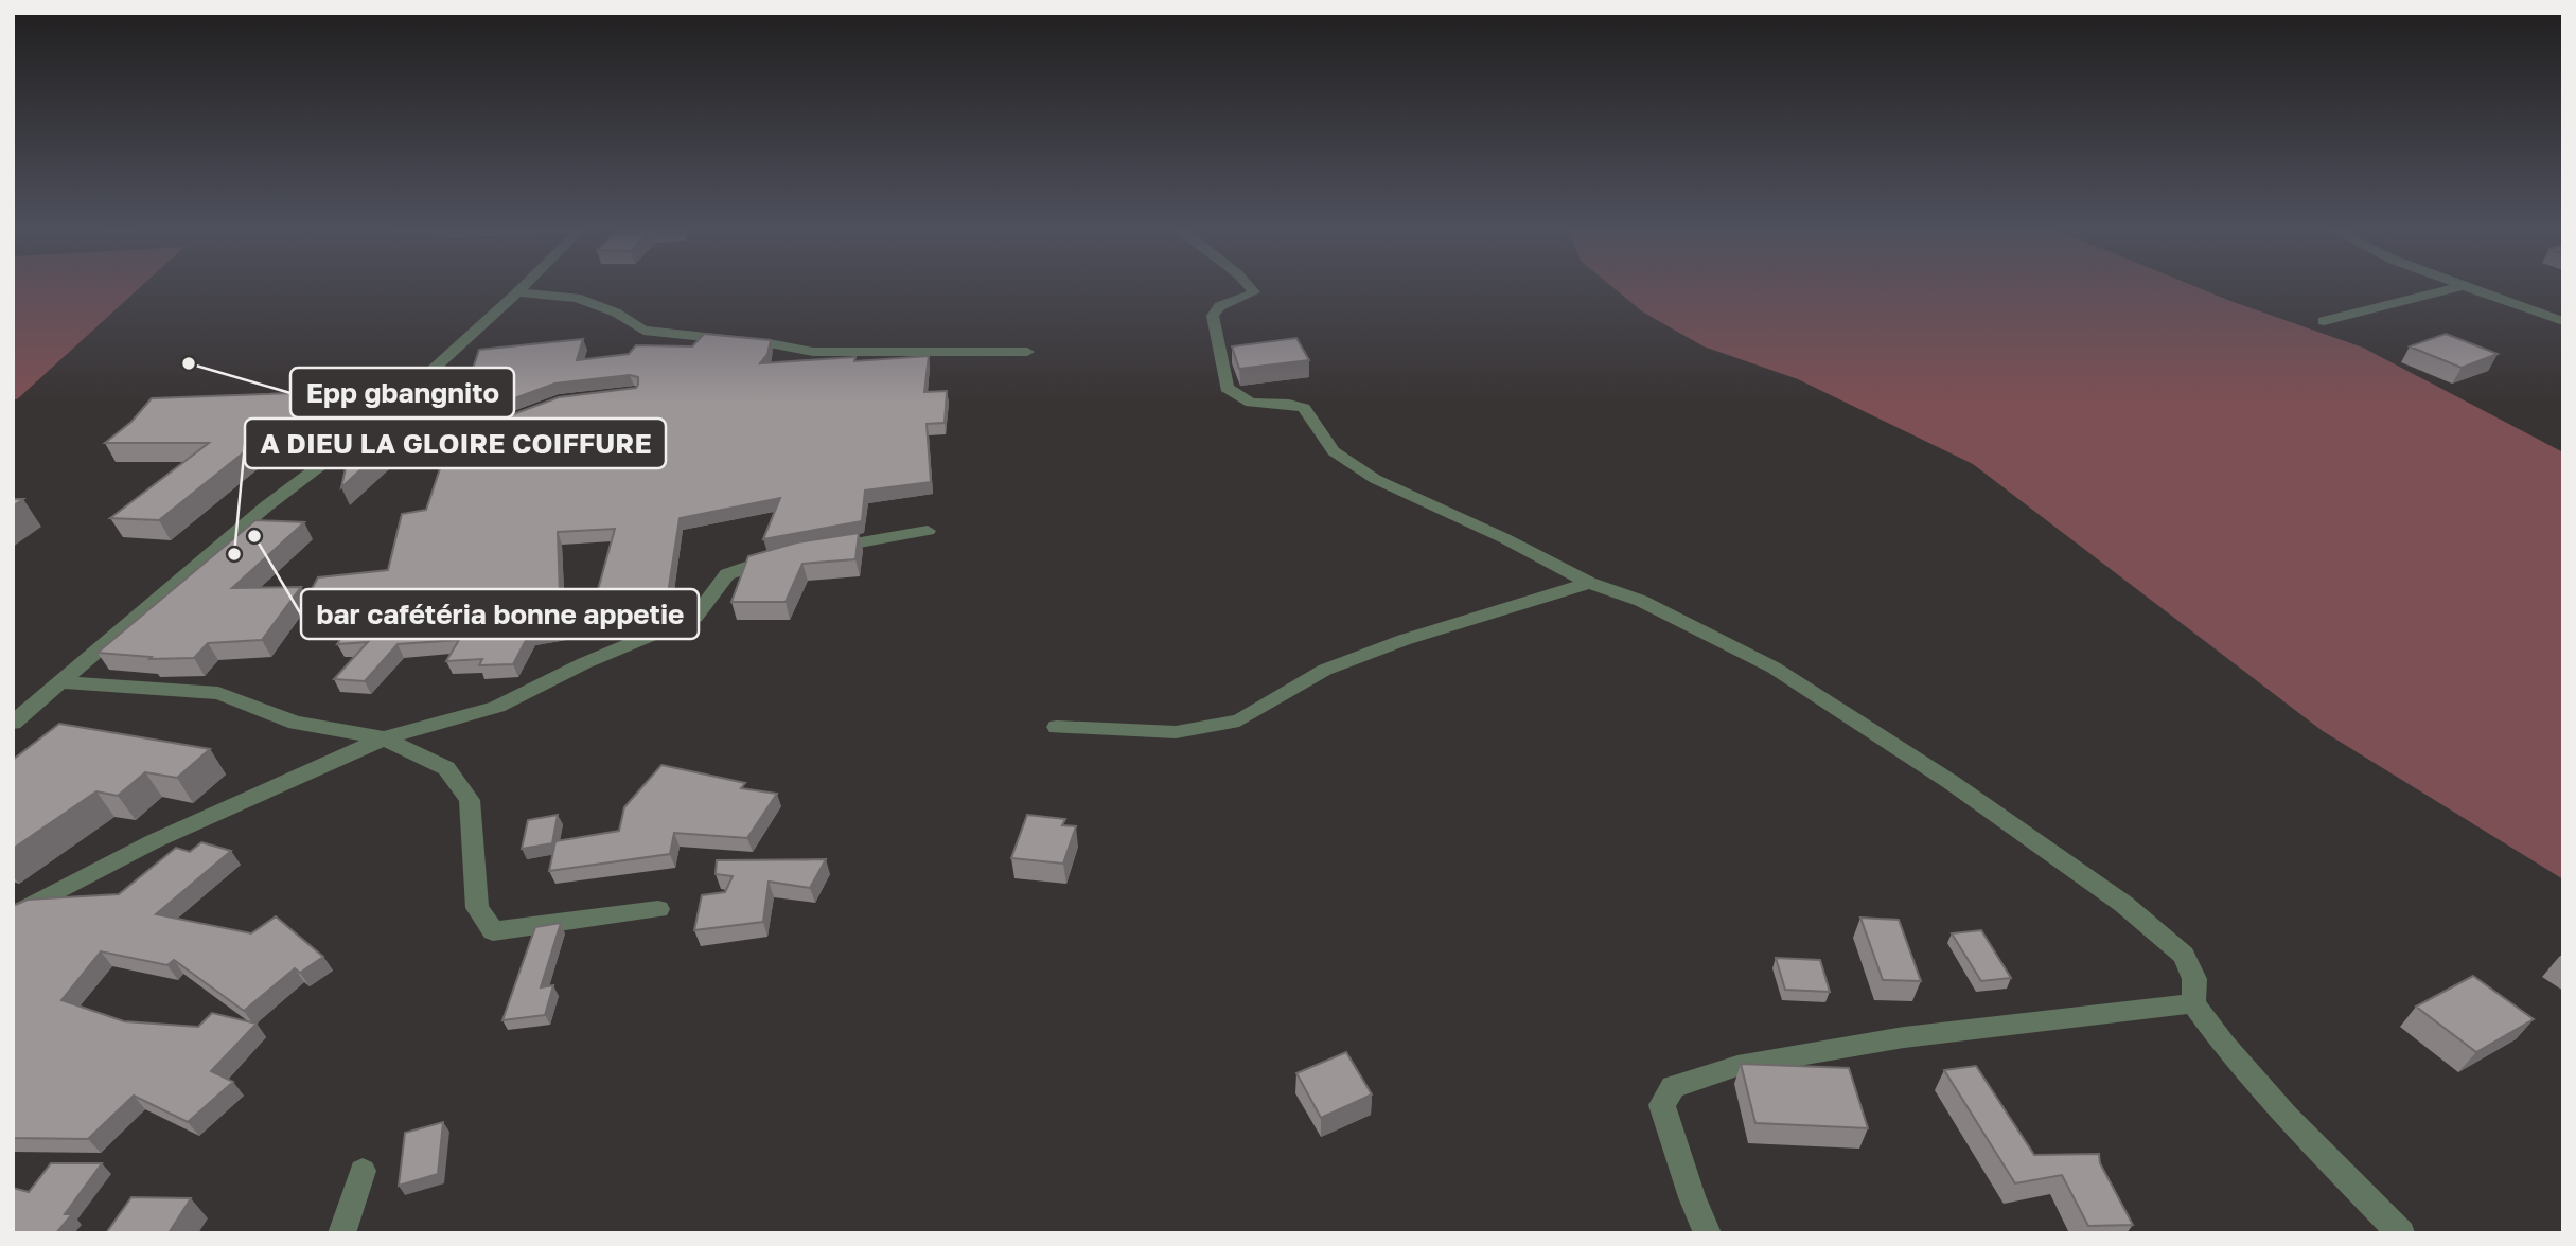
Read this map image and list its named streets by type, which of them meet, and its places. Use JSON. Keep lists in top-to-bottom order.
{
  "places": ["Epp gbangnito", "bar cafétéria bonne appetie", "A DIEU LA GLOIRE COIFFURE"]
}
